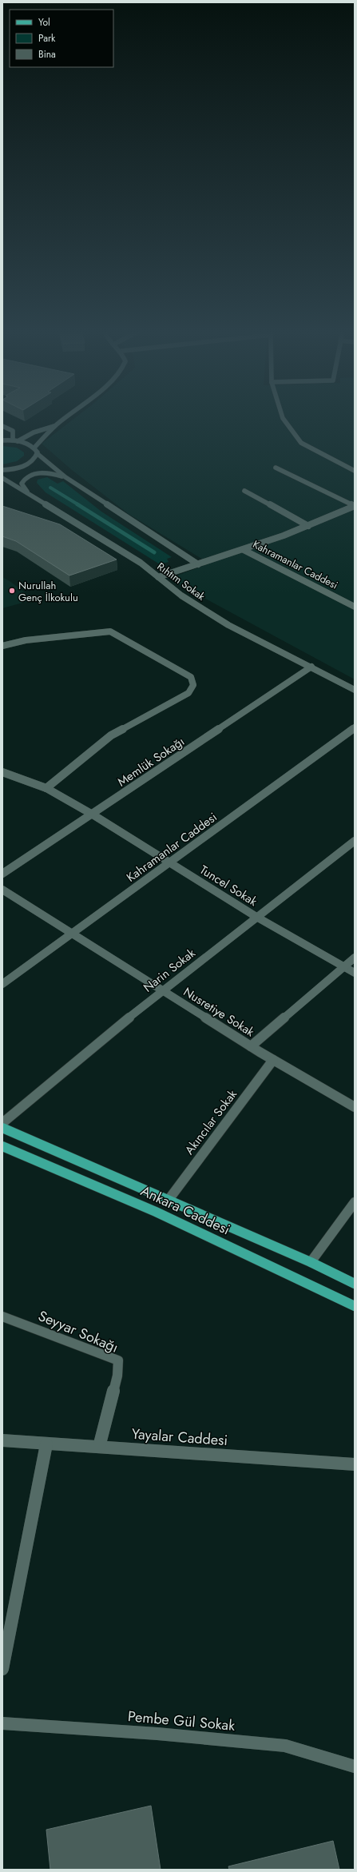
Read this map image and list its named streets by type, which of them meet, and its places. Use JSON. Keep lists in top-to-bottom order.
{
  "streets": {
    "main road": ["Ankara Caddesi"],
    "street": [
      "Kahramanlar Caddesi",
      "Rıhtım Sokak",
      "Memlük Sokağı",
      "Tuncel Sokak",
      "Narin Sokak",
      "Nusretiye Sokak",
      "Akıncılar Sokak",
      "Seyyar Sokağı",
      "Yayalar Caddesi",
      "Pembe Gül Sokak"
    ]
  },
  "crossings": [
    ["Kahramanlar Caddesi", "Rıhtım Sokak"],
    ["Kahramanlar Caddesi", "Tuncel Sokak"],
    ["Kahramanlar Caddesi", "Nusretiye Sokak"],
    ["Rıhtım Sokak", "Memlük Sokağı"],
    ["Memlük Sokağı", "Tuncel Sokak"],
    ["Tuncel Sokak", "Narin Sokak"],
    ["Narin Sokak", "Nusretiye Sokak"],
    ["Nusretiye Sokak", "Akıncılar Sokak"],
    ["Akıncılar Sokak", "Ankara Caddesi"],
    ["Seyyar Sokağı", "Yayalar Caddesi"]
  ],
  "places": ["Nurullah Genç İlkokulu"],
  "legend": ["Yol", "Park", "Bina"]
}
